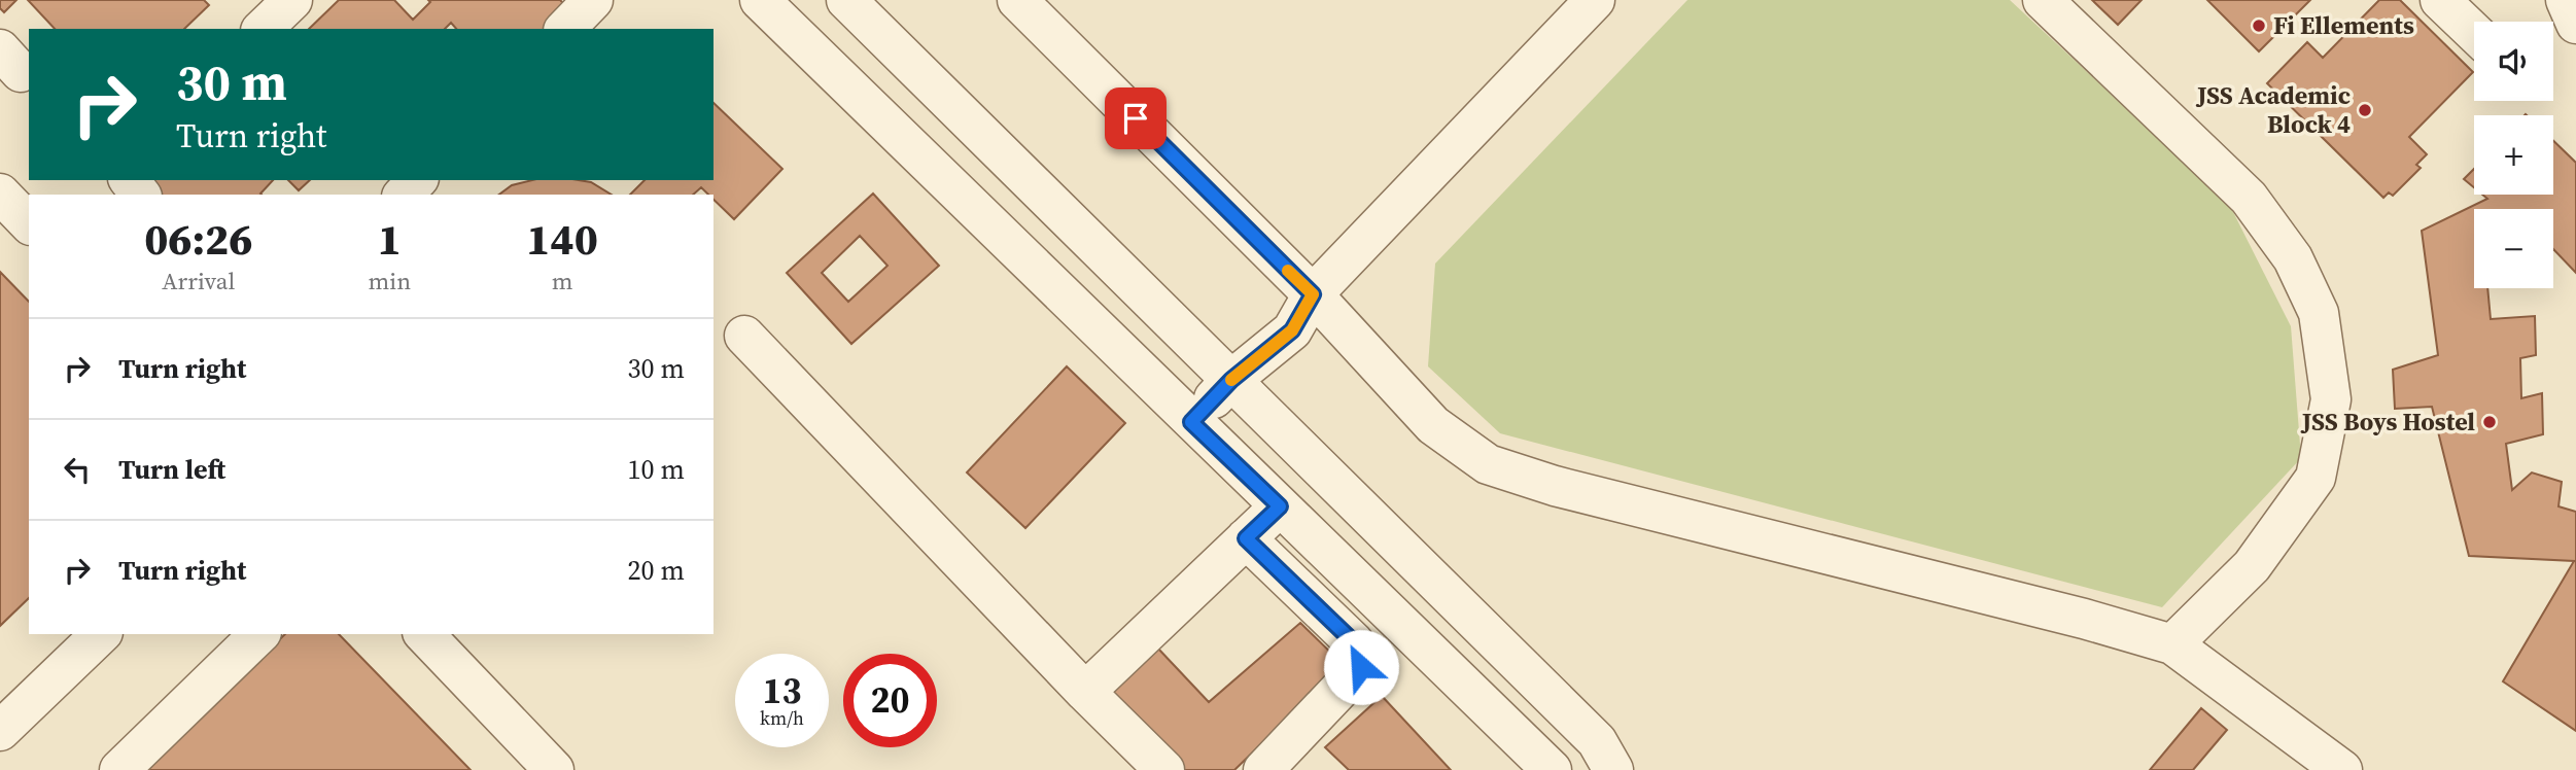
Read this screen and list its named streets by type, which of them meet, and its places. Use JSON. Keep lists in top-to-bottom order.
{
  "places": ["Fi Ellements", "JSS Academic Block 4", "JSS Boys Hostel"],
  "page": {
    "map_buttons": ["+", "−"],
    "turn": ["30 m", "Turn right"],
    "eta": [
      "06:26",
      "Arrival",
      "1",
      "min",
      "140",
      "m"
    ],
    "list": [
      {
        "name": "Turn right",
        "value": "30 m"
      },
      {
        "name": "Turn left",
        "value": "10 m"
      },
      {
        "name": "Turn right",
        "value": "20 m"
      }
    ],
    "speed": "13 km/h",
    "limit": "20"
  }
}
